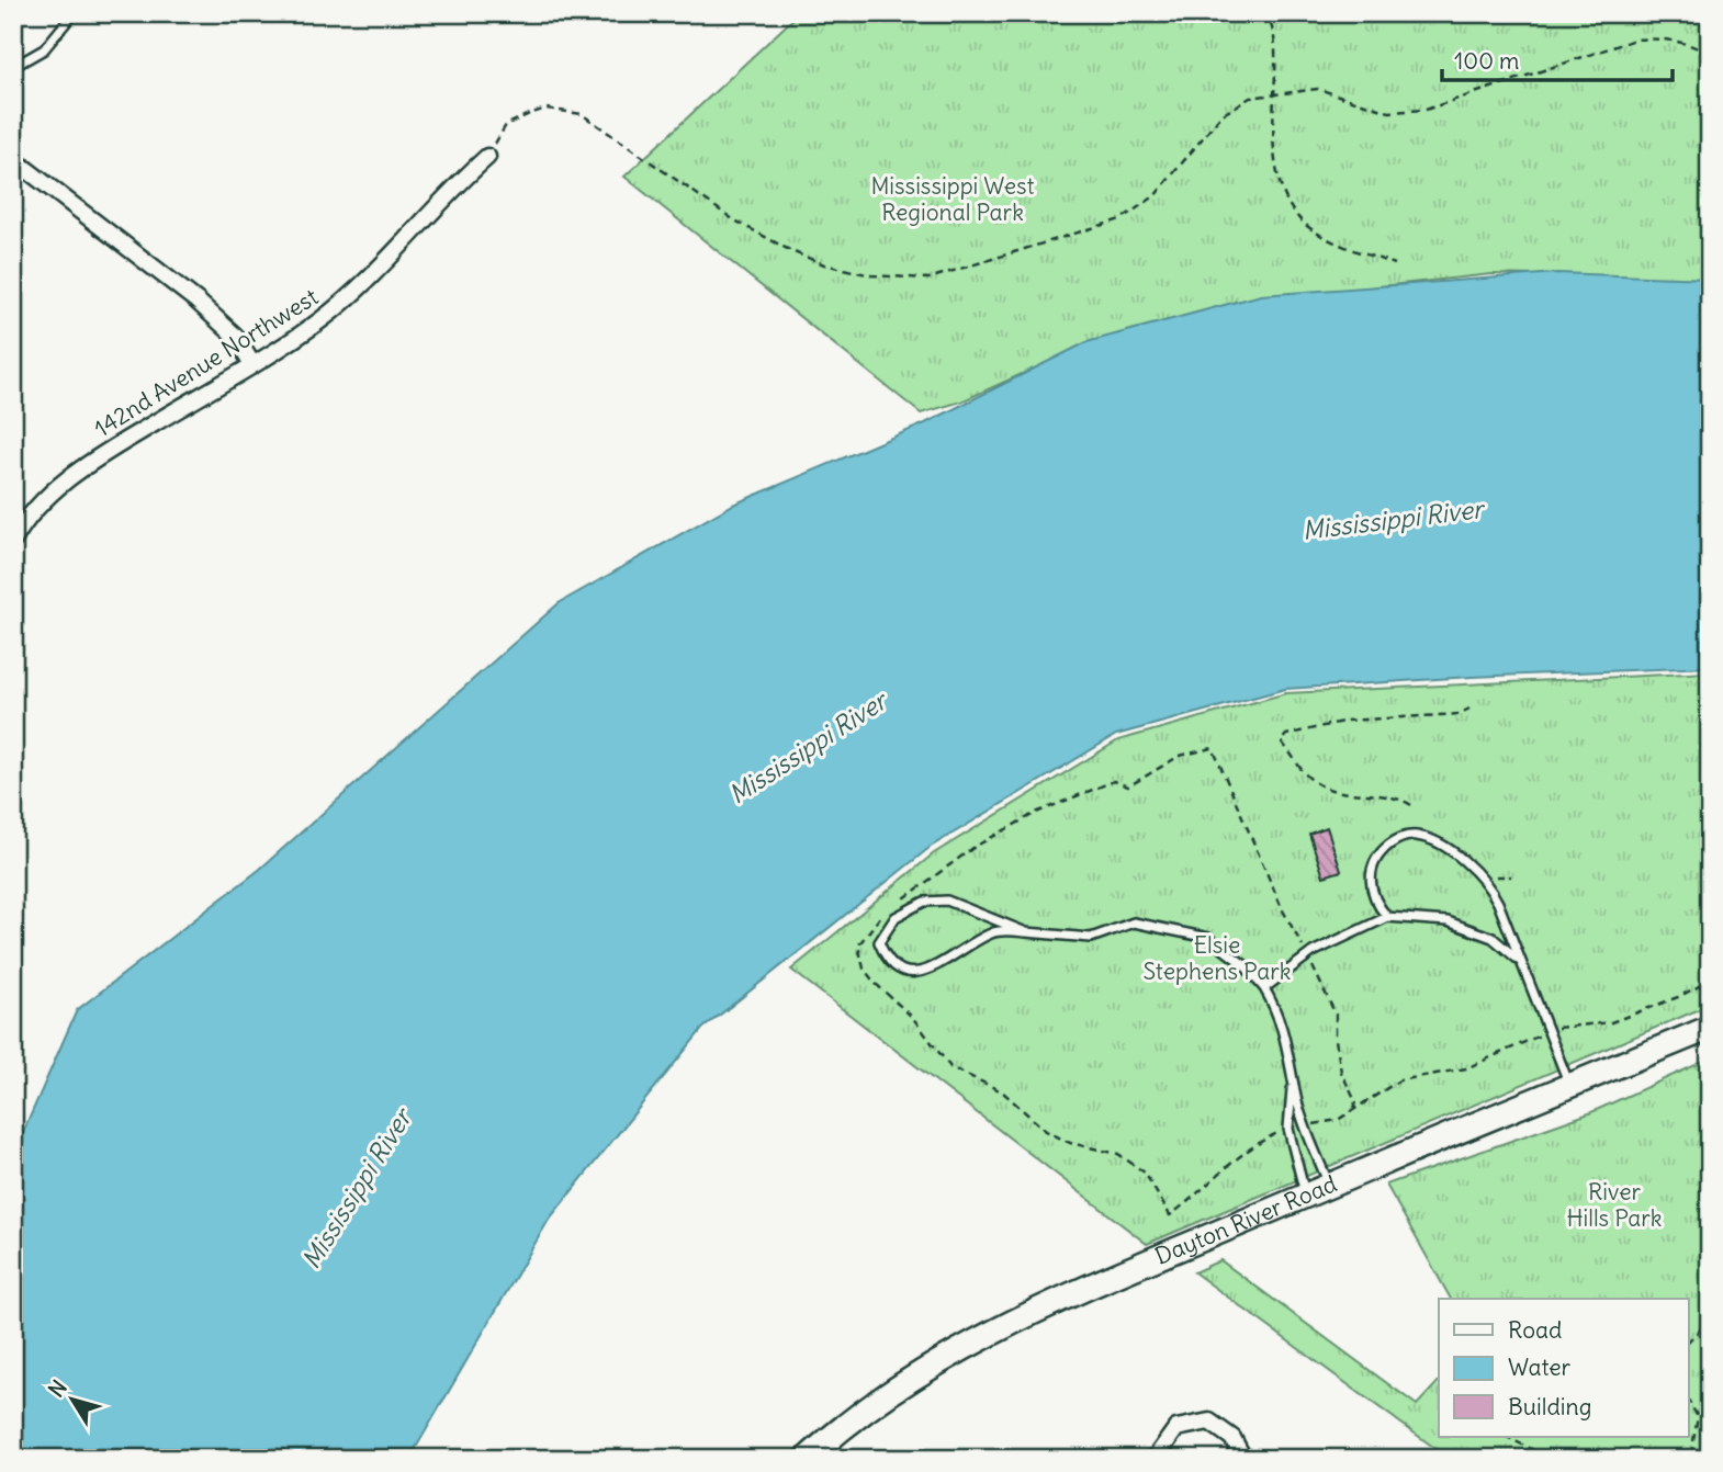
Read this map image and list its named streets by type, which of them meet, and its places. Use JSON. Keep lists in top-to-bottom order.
{
  "streets": {
    "main road": ["Dayton River Road"],
    "street": ["142nd Avenue Northwest"]
  },
  "water": ["Mississippi River"],
  "parks": ["Mississippi West Regional Park", "Elsie Stephens Park", "River Hills Park"],
  "legend": ["Road", "Water", "Building"],
  "scale_bar": "100 m",
  "north": "top left"
}
